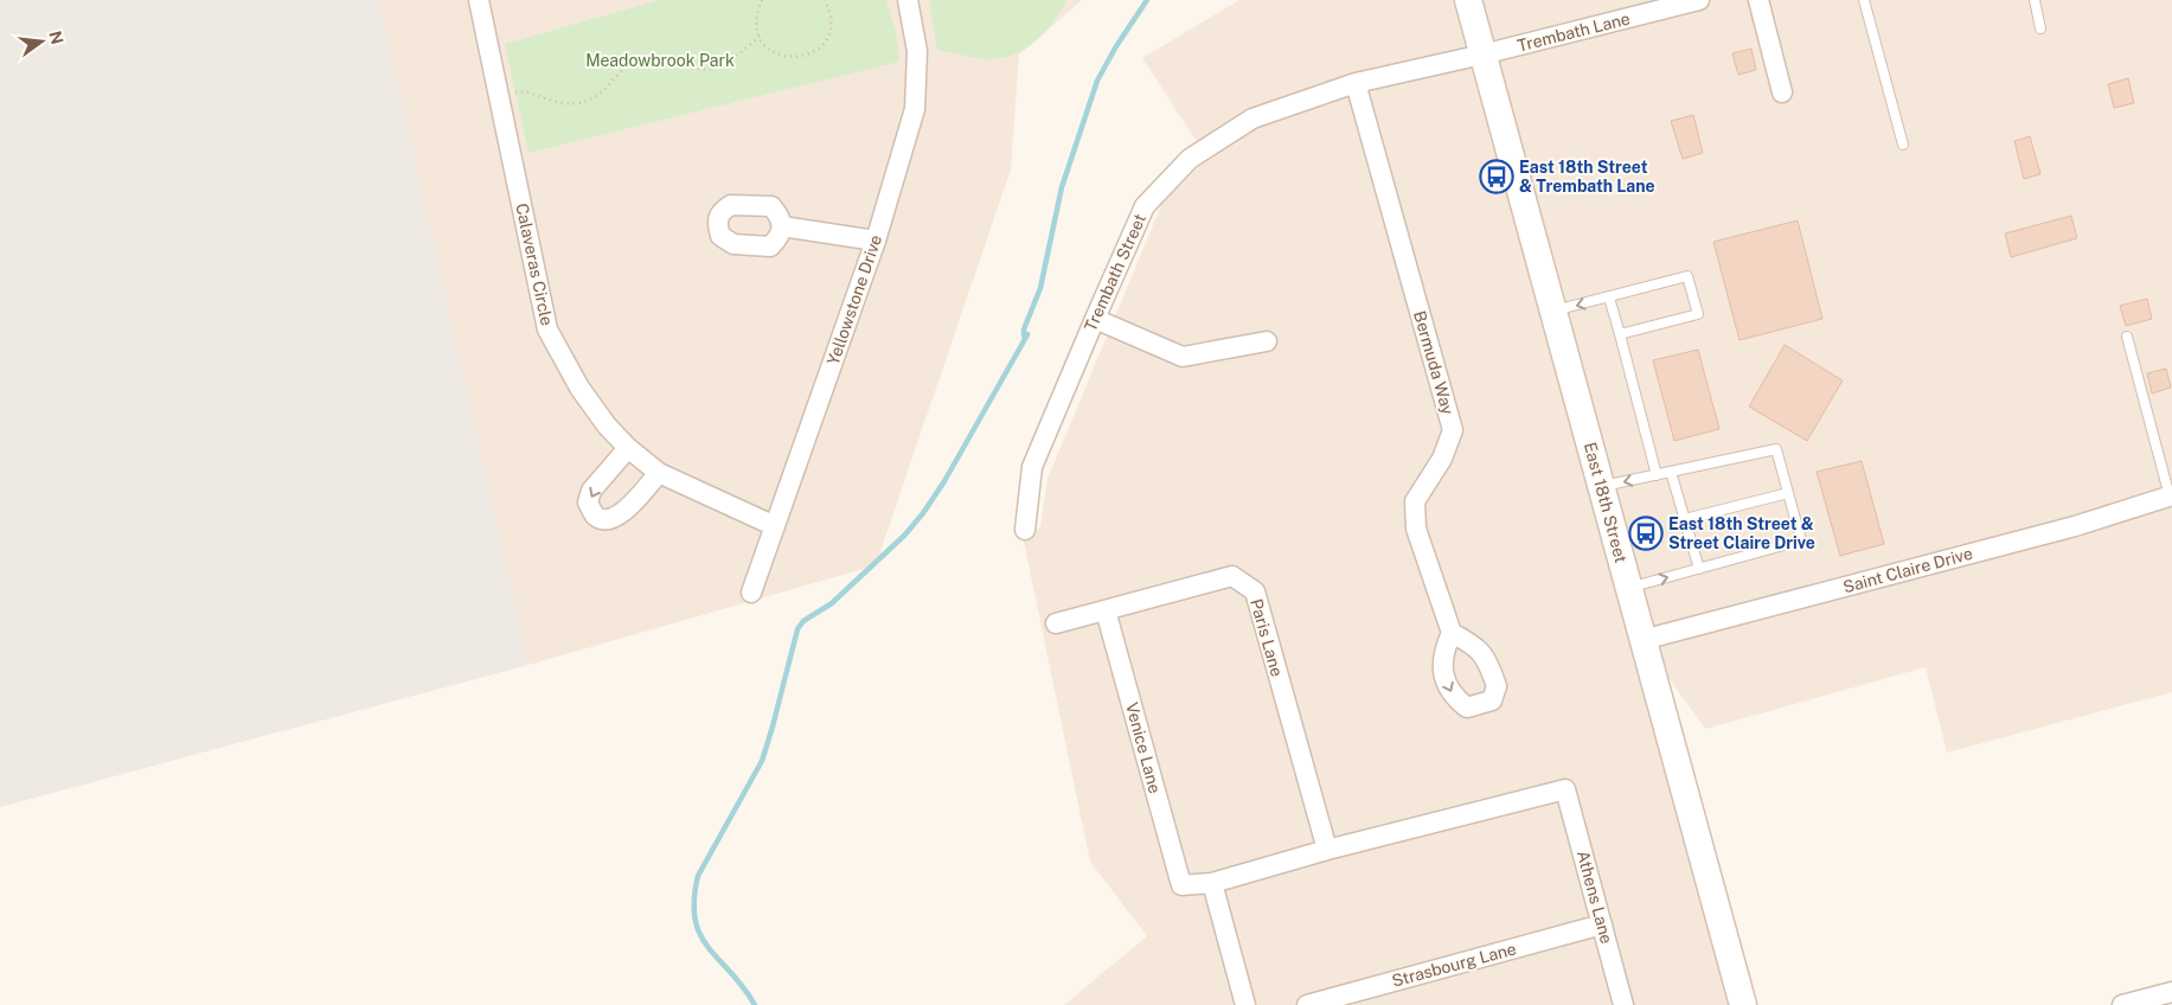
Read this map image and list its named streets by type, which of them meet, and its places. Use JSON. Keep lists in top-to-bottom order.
{
  "streets": {
    "main road": ["East 18th Street"],
    "street": [
      "Trembath Lane",
      "Calaveras Circle",
      "Trembath Street",
      "Yellowstone Drive",
      "Bermuda Way",
      "Saint Claire Drive",
      "Paris Lane",
      "Venice Lane",
      "Athens Lane",
      "Strasbourg Lane"
    ]
  },
  "crossings": [
    ["Trembath Lane", "Trembath Street"],
    ["Trembath Lane", "East 18th Street"],
    ["Calaveras Circle", "Yellowstone Drive"],
    ["Trembath Street", "Bermuda Way"],
    ["Trembath Street", "East 18th Street"],
    ["East 18th Street", "Saint Claire Drive"],
    ["Paris Lane", "Venice Lane"],
    ["Paris Lane", "Athens Lane"],
    ["Athens Lane", "Strasbourg Lane"]
  ],
  "parks": ["Meadowbrook Park"],
  "places": {
    "bus stop": ["East 18th Street & Trembath Lane", "East 18th Street & Street Claire Drive"]
  },
  "north": "right"
}
